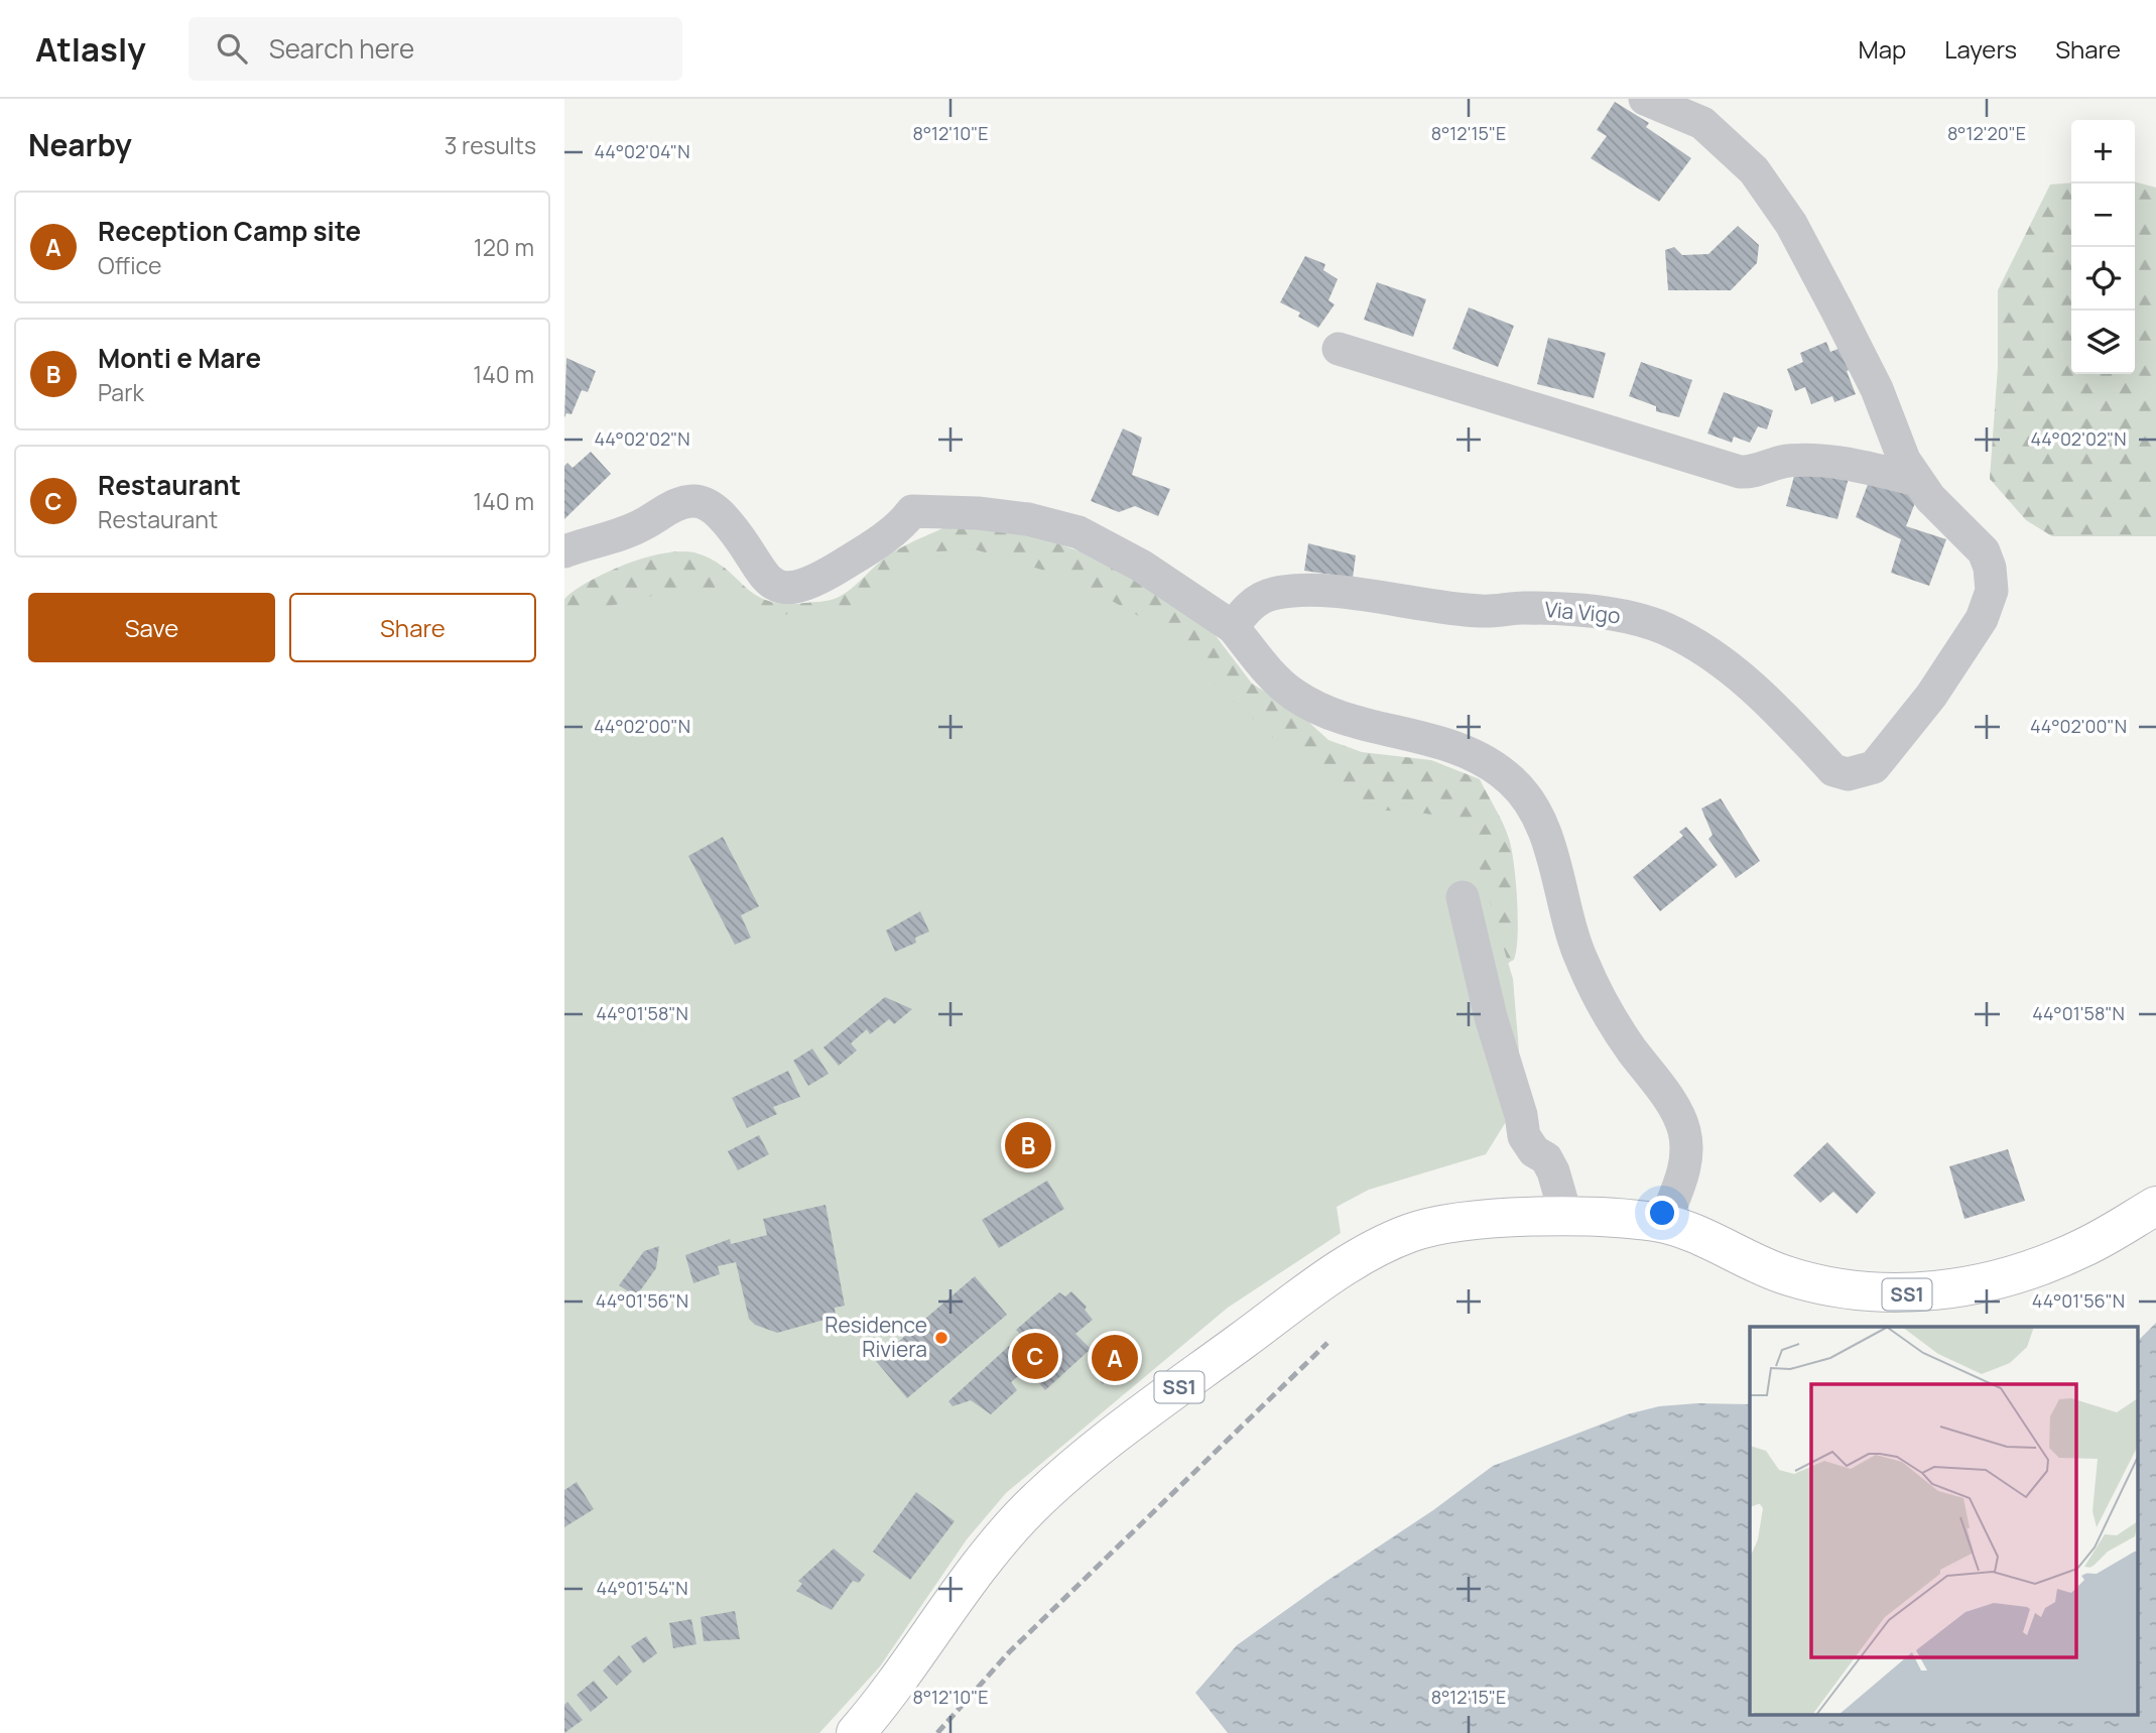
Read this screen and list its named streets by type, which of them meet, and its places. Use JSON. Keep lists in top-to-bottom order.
{
  "streets": {
    "main road": ["SS1"],
    "street": ["Via Vigo"]
  },
  "places": ["Residence Riviera"],
  "page": {
    "header": "Atlasly",
    "search": "Search here",
    "nav": ["Map", "Layers", "Share"],
    "heading": ["Nearby", "3 results"],
    "map_buttons": ["+", "−"],
    "list": [
      {
        "mark": "A",
        "name": "Reception Camp site",
        "note": "Office",
        "value": "120 m"
      },
      {
        "mark": "B",
        "name": "Monti e Mare",
        "note": "Park",
        "value": "140 m"
      },
      {
        "mark": "C",
        "name": "Restaurant",
        "note": "Restaurant",
        "value": "140 m"
      }
    ],
    "buttons": ["Save", "Share"],
    "pins": ["B", "C", "A"]
  },
  "coordinates": [
    "8°12'10\"E",
    "8°12'15\"E",
    "8°12'20\"E",
    "44°02'04\"N",
    "44°02'02\"N",
    "44°02'00\"N",
    "44°01'58\"N",
    "44°01'56\"N",
    "44°01'54\"N"
  ]
}
